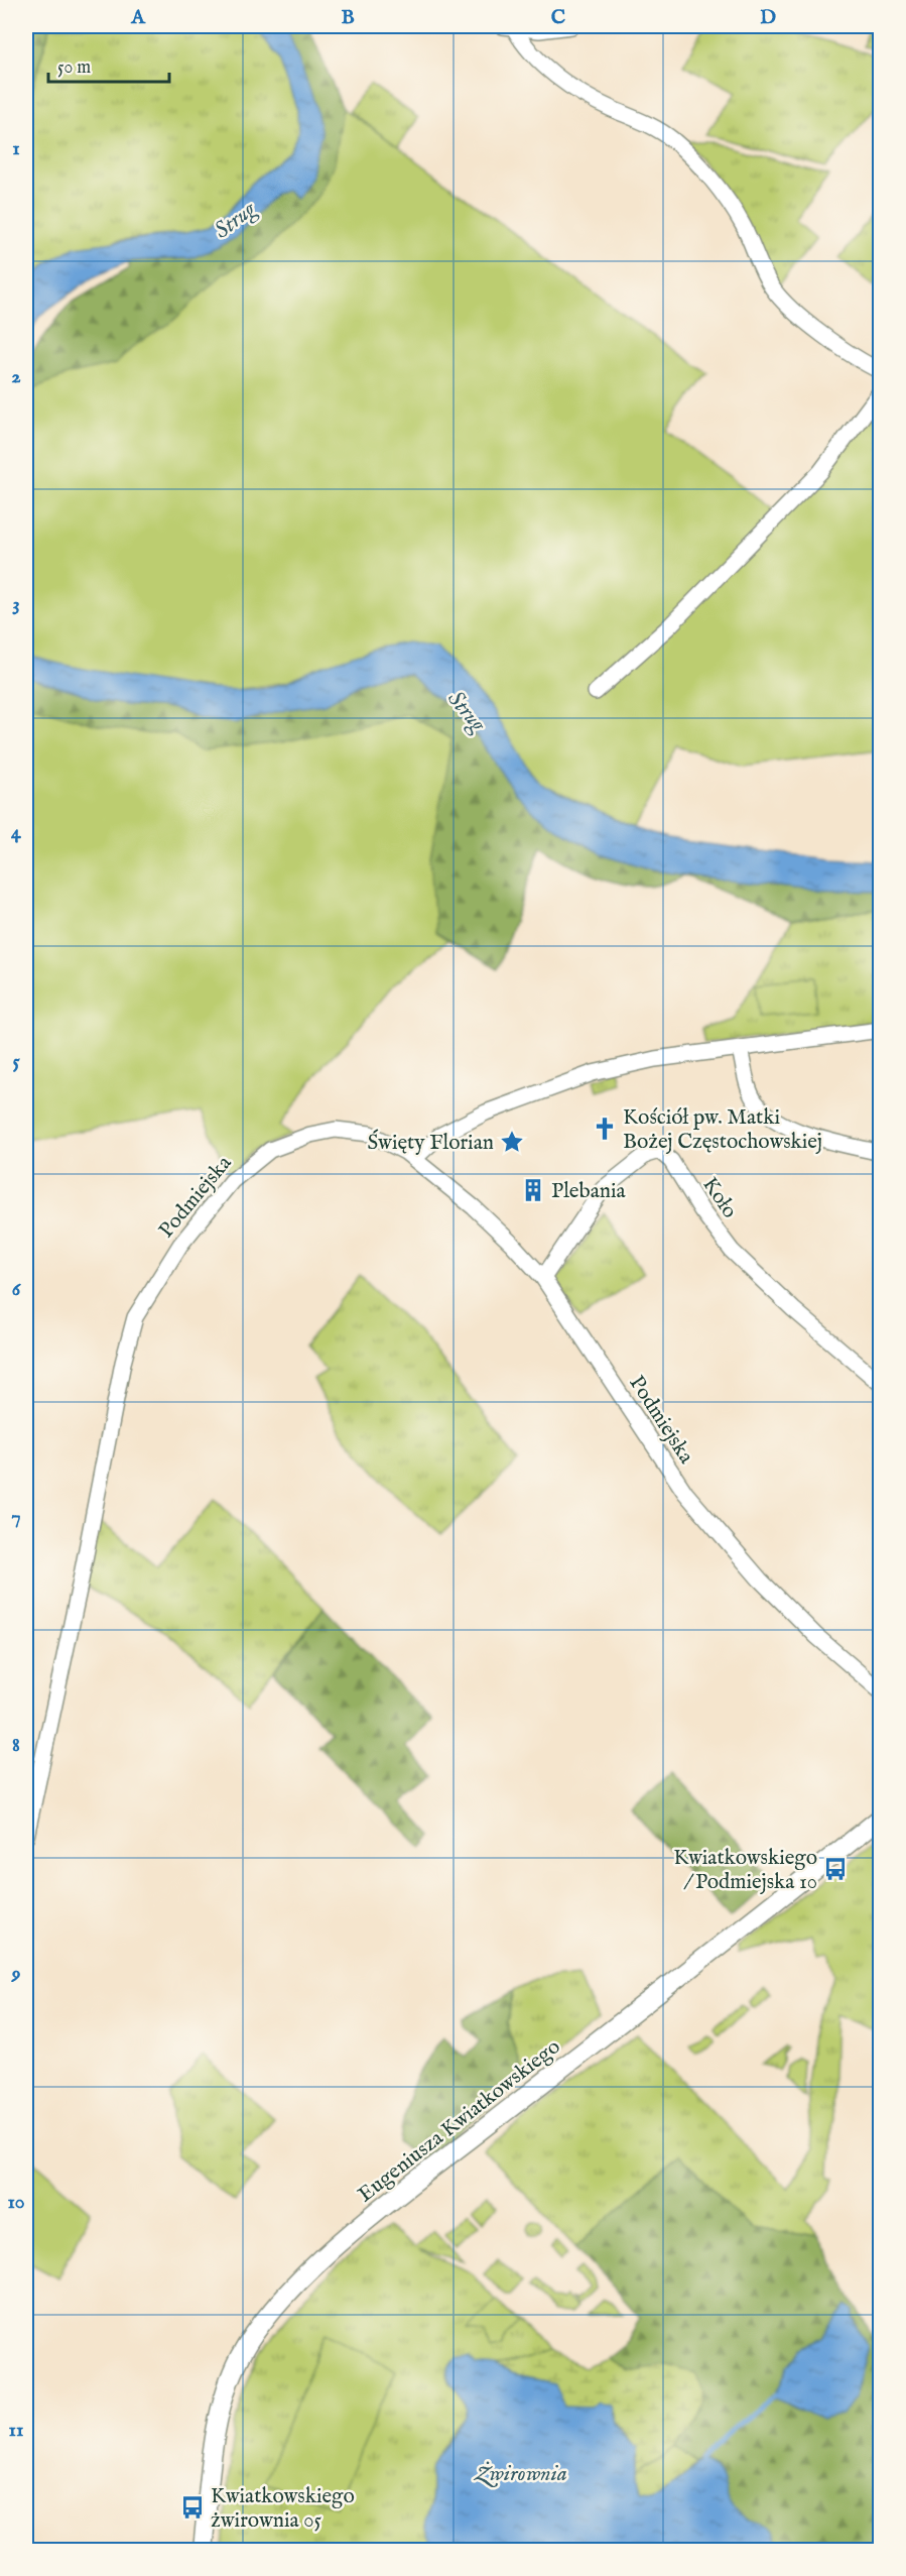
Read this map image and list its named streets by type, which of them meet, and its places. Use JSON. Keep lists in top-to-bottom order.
{
  "streets": {
    "street": ["Podmiejska", "Koło", "Eugeniusza Kwiatkowskiego"]
  },
  "crossings": [
    ["Podmiejska", "Koło"]
  ],
  "water": ["Strug", "Żwirownia"],
  "places": {
    "church": ["Kościół pw. Matki Bożej Częstochowskiej"],
    "place": ["Święty Florian"],
    "building": ["Plebania"],
    "bus stop": ["Kwiatkowskiego / Podmiejska 10", "Kwiatkowskiego żwirownia 05"]
  },
  "scale_bar": "50 m",
  "grid": {
    "columns": [
      "A",
      "B",
      "C",
      "D"
    ],
    "rows": [
      "1",
      "2",
      "3",
      "4",
      "5",
      "6",
      "7",
      "8",
      "9",
      "10",
      "11"
    ]
  }
}
